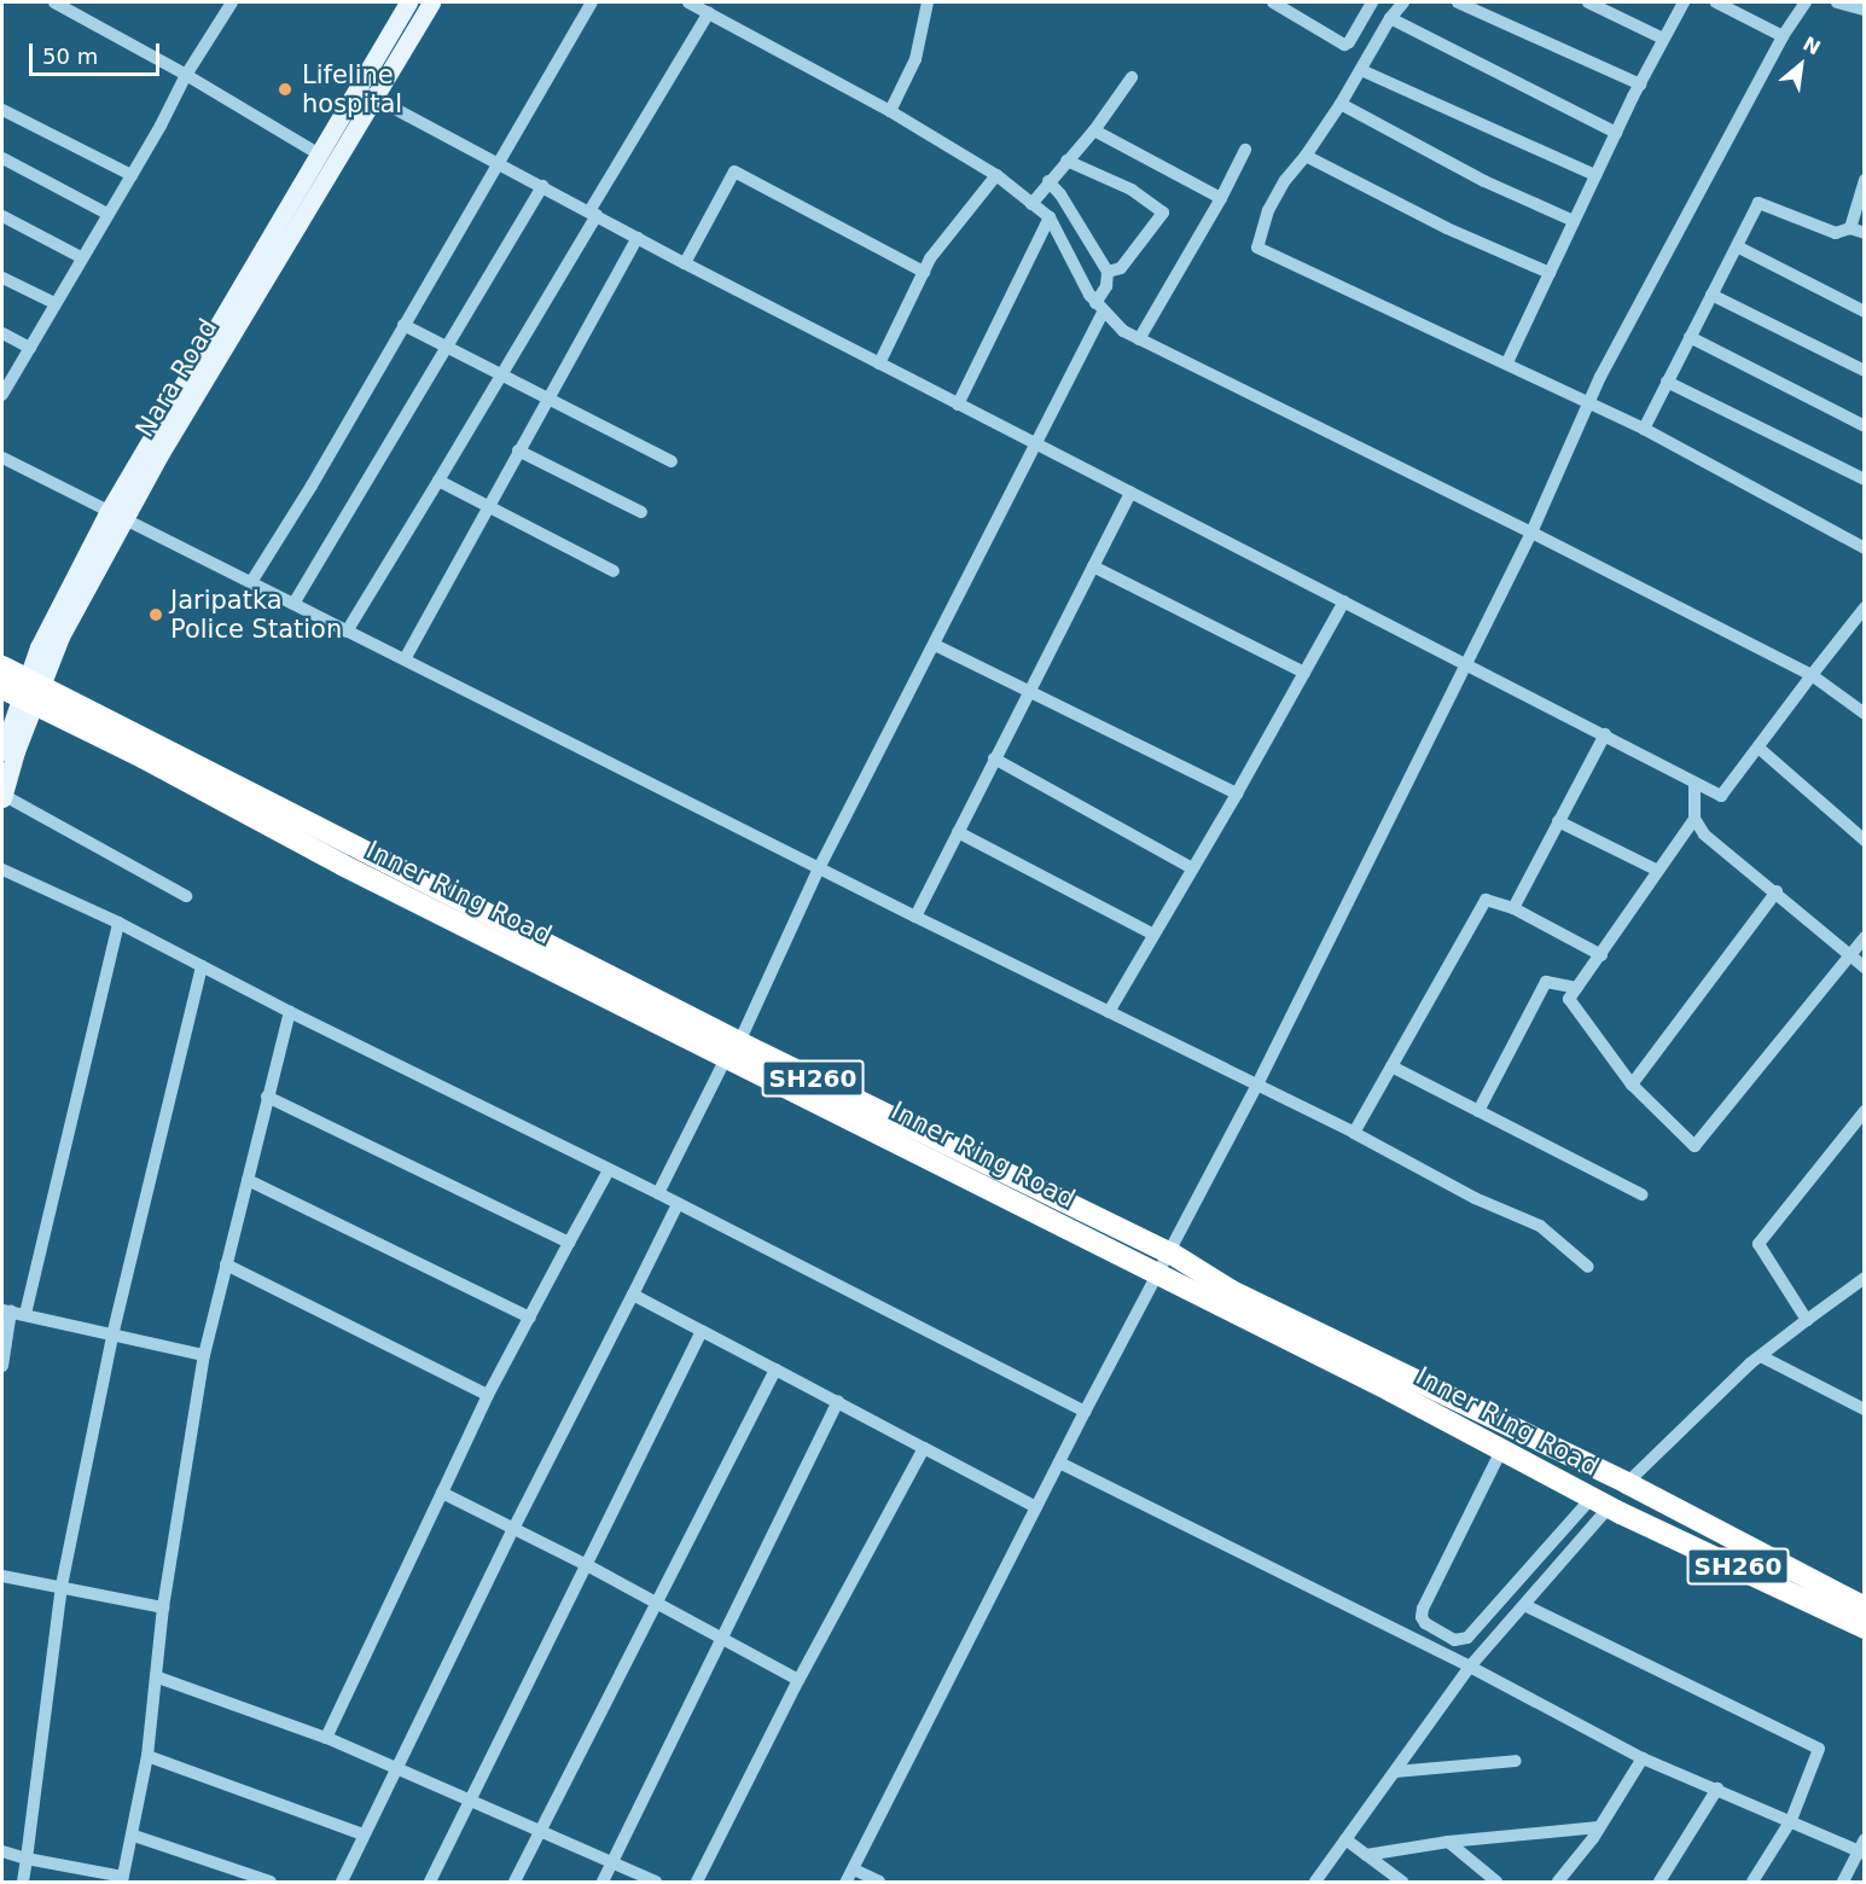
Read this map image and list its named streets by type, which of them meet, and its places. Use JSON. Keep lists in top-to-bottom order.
{
  "streets": {
    "highway": ["Inner Ring Road", "SH260"],
    "main road": ["Nara Road"]
  },
  "crossings": [
    ["Nara Road", "Inner Ring Road"]
  ],
  "places": ["Lifeline hospital", "Jaripatka Police Station"],
  "scale_bar": "50 m",
  "north": "top right"
}
